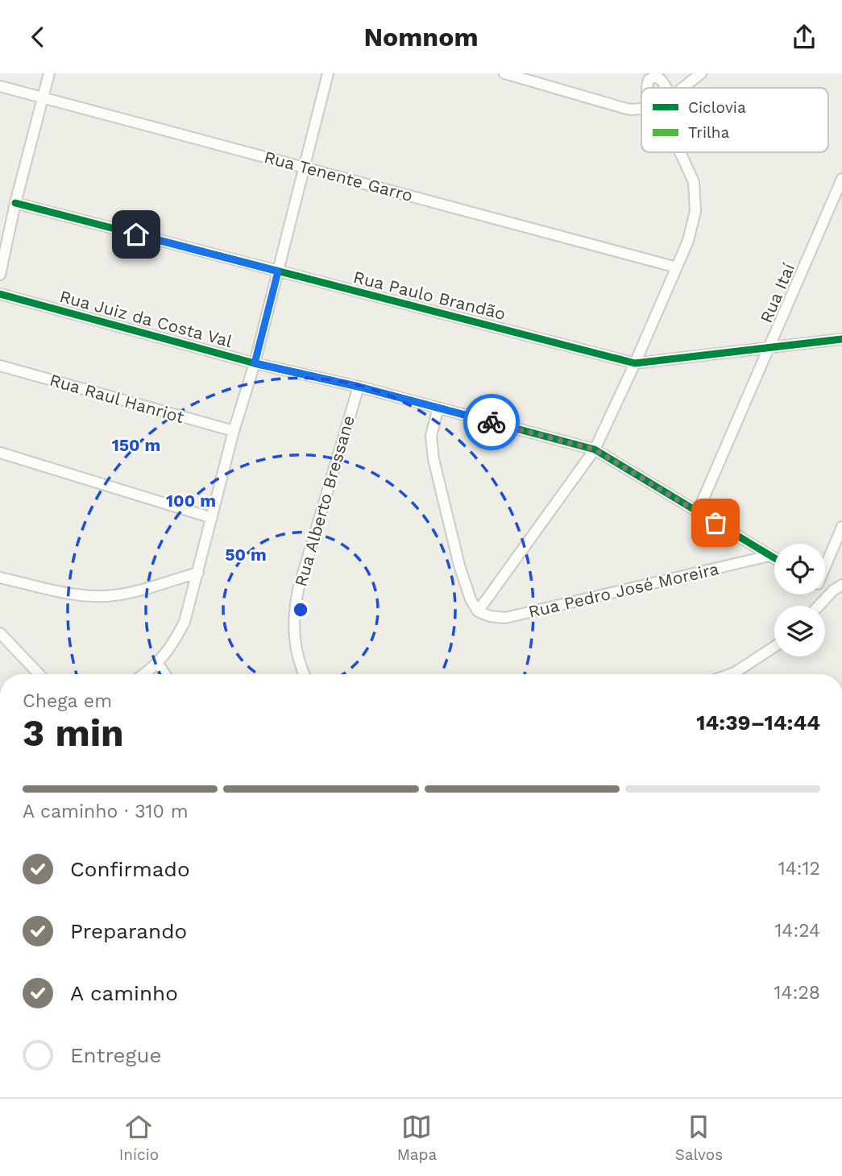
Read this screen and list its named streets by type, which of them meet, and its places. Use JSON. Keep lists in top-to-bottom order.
{
  "streets": {
    "street": [
      "Rua Tenente Garro",
      "Rua Itaí",
      "Rua Paulo Brandão",
      "Rua Juiz da Costa Val",
      "Rua Raul Hanriot",
      "Rua Alberto Bressane",
      "Rua Pedro José Moreira"
    ]
  },
  "crossings": [
    ["Rua Itaí", "Rua Paulo Brandão"],
    ["Rua Itaí", "Rua Juiz da Costa Val"],
    ["Rua Juiz da Costa Val", "Rua Alberto Bressane"],
    ["Rua Juiz da Costa Val", "Rua Pedro José Moreira"]
  ],
  "legend": ["Ciclovia", "Trilha"],
  "page": {
    "header": "Nomnom",
    "heading": ["3 min", "Chega em", "14:39–14:44"],
    "bar": "A caminho · 310 m",
    "list": [
      ["Confirmado", "14:12"],
      ["Preparando", "14:24"],
      ["A caminho", "14:28"],
      "Entregue"
    ],
    "tabs": ["Início", "Mapa", "Salvos"]
  },
  "rings": ["150 m", "100 m", "50 m"]
}
